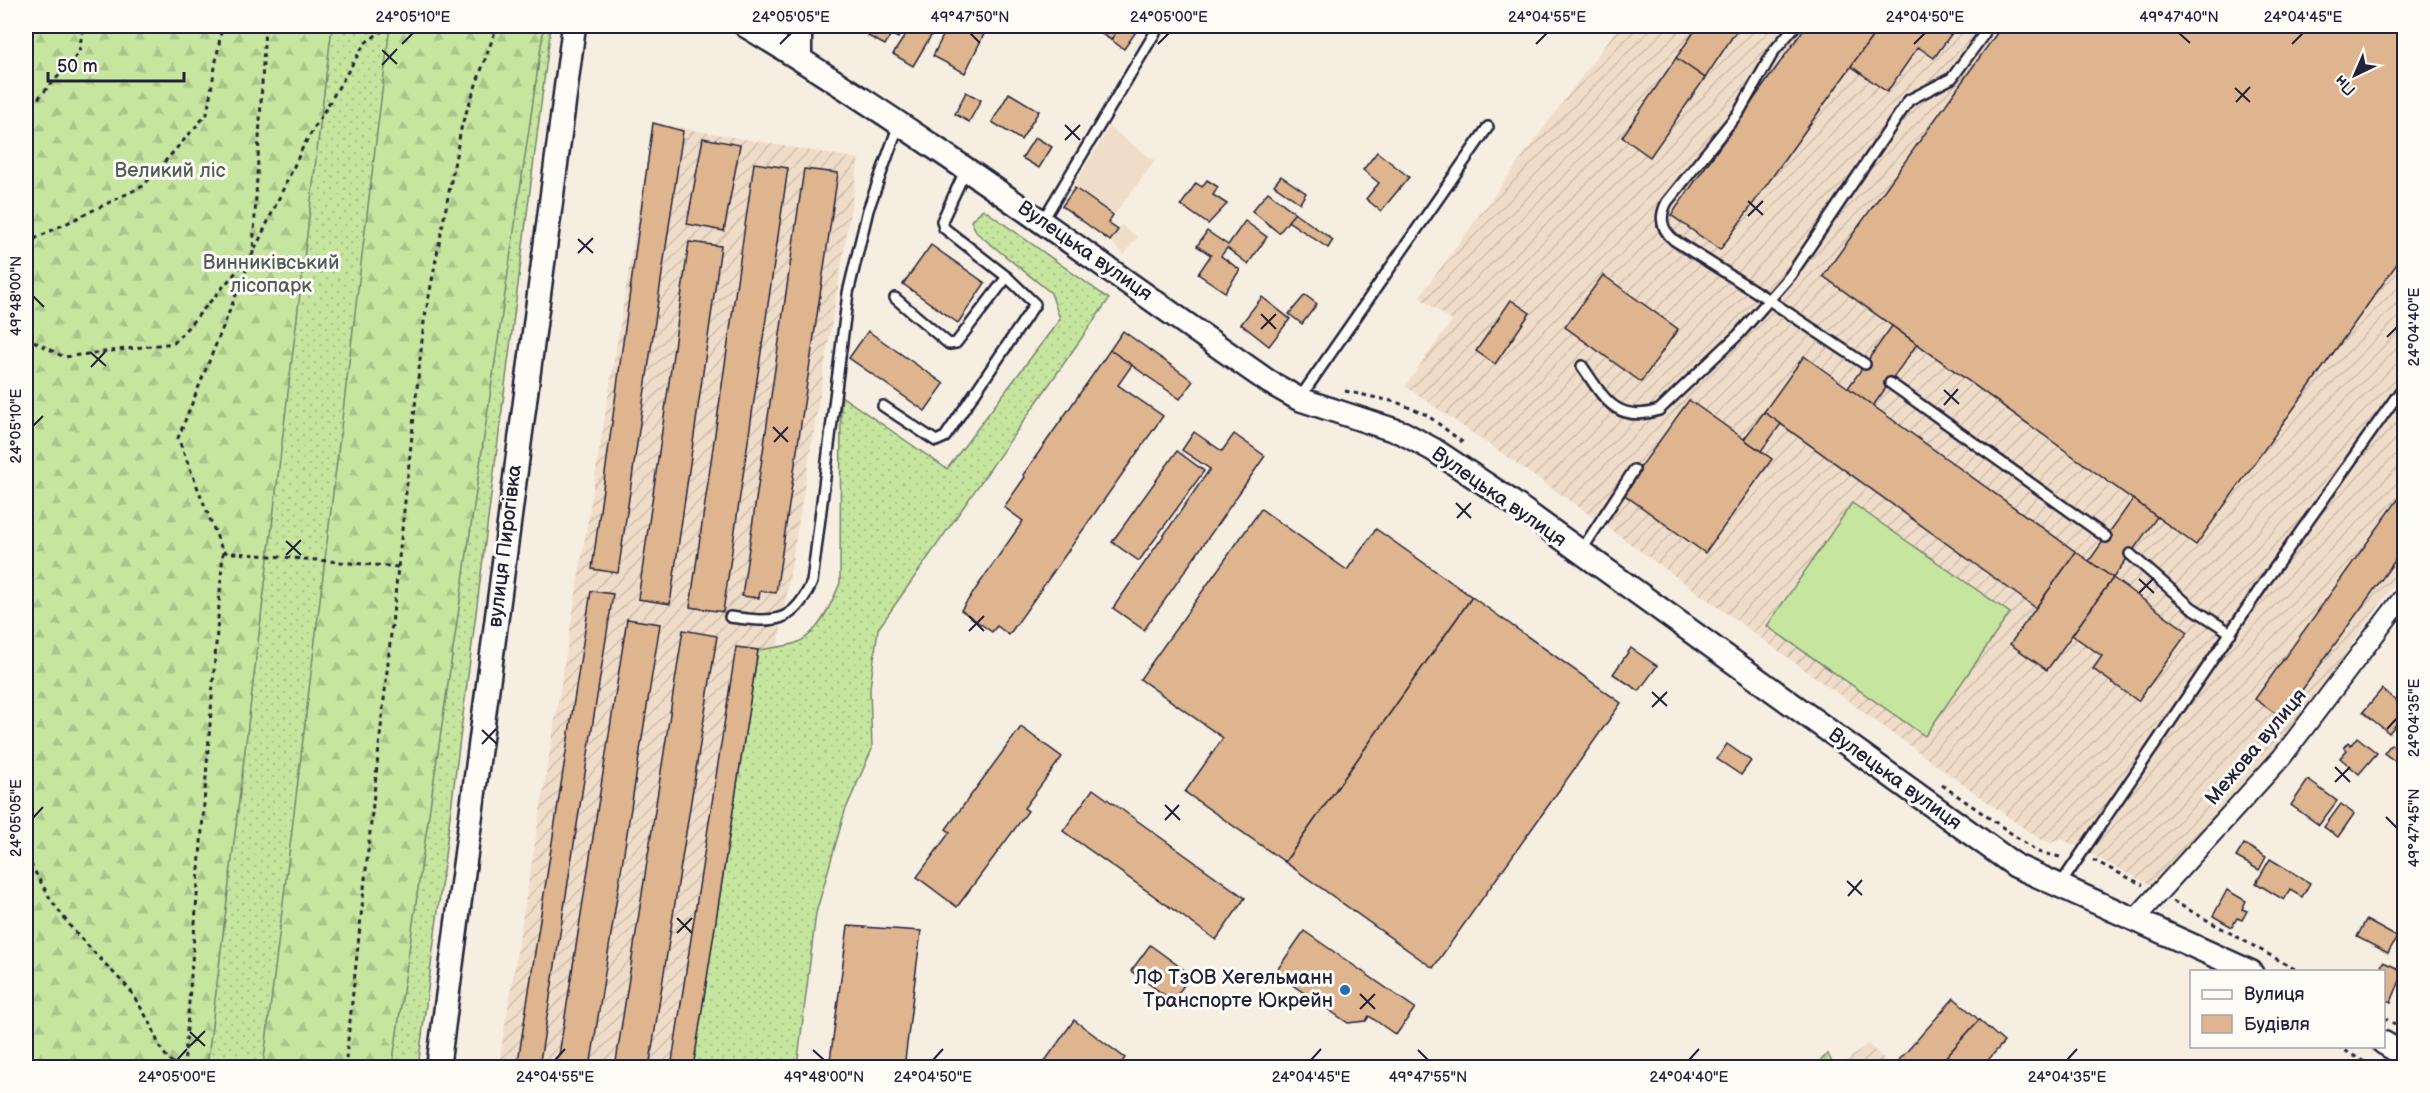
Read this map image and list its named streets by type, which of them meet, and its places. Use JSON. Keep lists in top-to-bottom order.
{
  "streets": {
    "street": ["Вулецька вулиця", "вулиця Пирогівка", "Межова вулиця"]
  },
  "crossings": [
    ["Вулецька вулиця", "Межова вулиця"]
  ],
  "parks": ["Великий ліс", "Винниківський лісопарк"],
  "places": ["ЛФ ТзОВ Хегельманн Транспорте Юкрейн"],
  "legend": ["Вулиця", "Будівля"],
  "scale_bar": "50 m",
  "north": "bottom left",
  "coordinates": [
    "24°05'10\"E",
    "24°05'05\"E",
    "49°47'50\"N",
    "24°05'00\"E",
    "24°04'55\"E",
    "24°04'50\"E",
    "49°47'40\"N",
    "24°04'45\"E",
    "49°48'00\"N",
    "24°04'40\"E",
    "24°04'35\"E",
    "49°47'45\"N",
    "49°47'55\"N"
  ]
}
